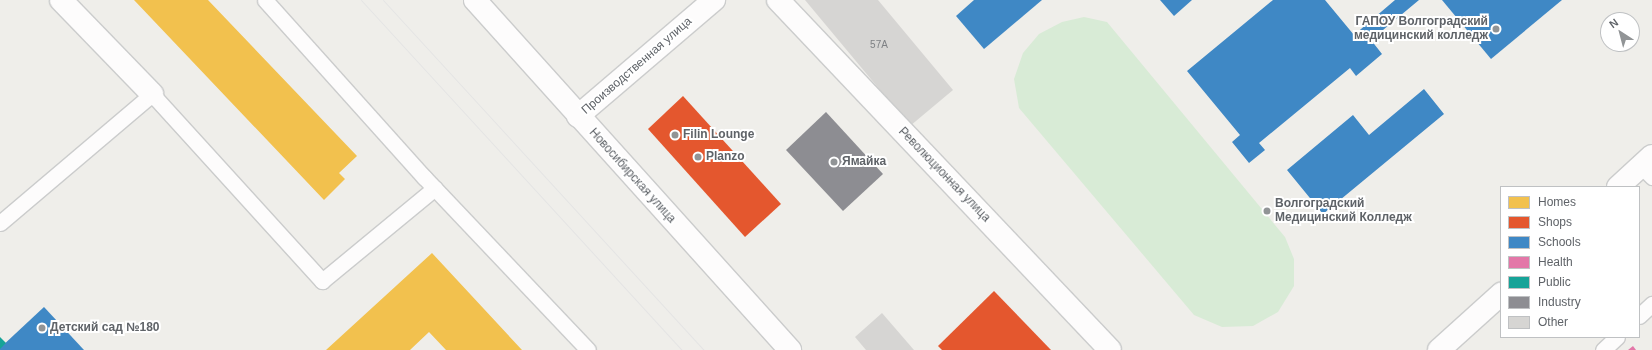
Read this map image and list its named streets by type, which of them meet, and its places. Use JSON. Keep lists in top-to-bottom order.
{
  "streets": {
    "street": ["Производственная улица", "Революционная улица", "Новосибирская улица"]
  },
  "crossings": [
    ["Производственная улица", "Новосибирская улица"]
  ],
  "places": [
    "ГАПОУ Волгоградский медицинский колледж",
    "Filin Lounge",
    "Planzo",
    "Ямайка",
    "Волгоградский Медицинский Колледж",
    "Детский сад №180"
  ],
  "house_numbers": ["57А"],
  "legend": [
    "Homes",
    "Shops",
    "Schools",
    "Health",
    "Public",
    "Industry",
    "Other"
  ],
  "north": "top left"
}
